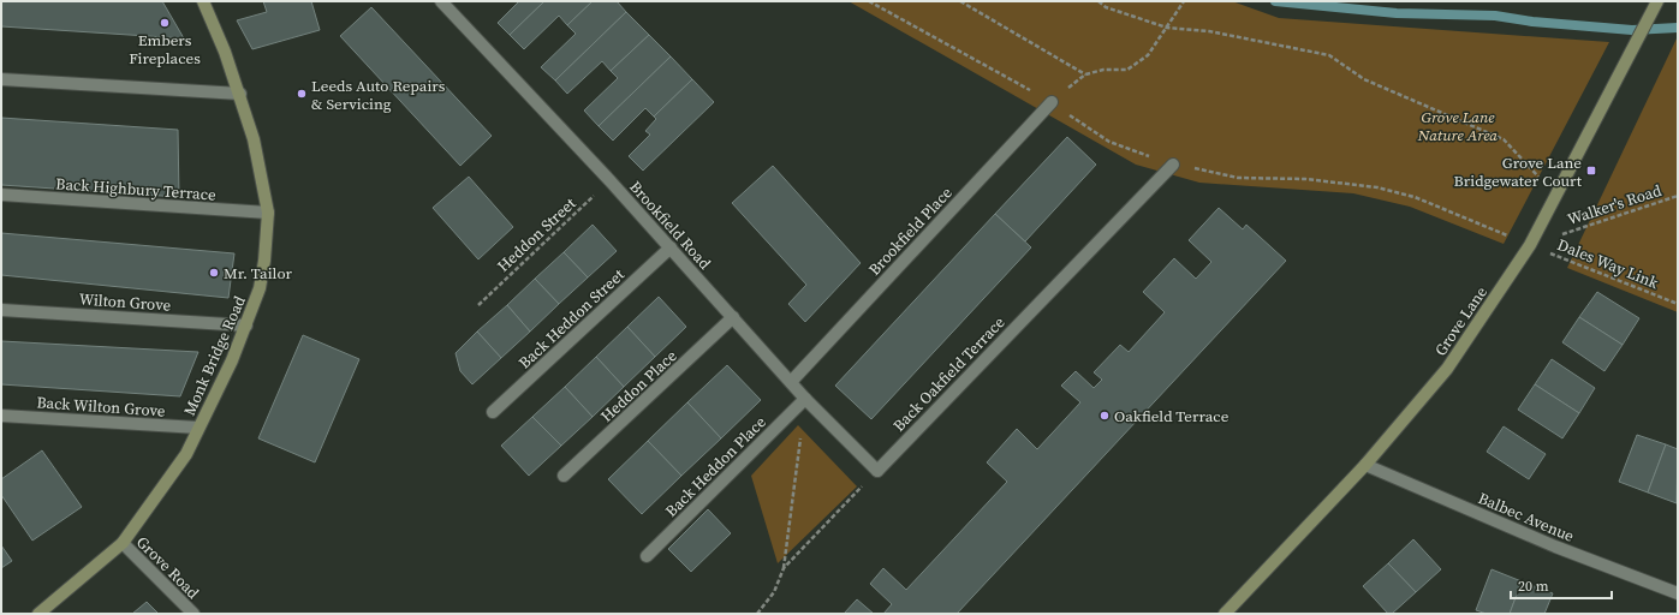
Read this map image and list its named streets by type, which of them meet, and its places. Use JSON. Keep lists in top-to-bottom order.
{
  "streets": {
    "main road": ["Grove Lane", "Monk Bridge Road"],
    "street": [
      "Back Highbury Terrace",
      "Brookfield Road",
      "Brookfield Place",
      "Wilton Grove",
      "Back Heddon Street",
      "Back Oakfield Terrace",
      "Heddon Place",
      "Back Wilton Grove",
      "Back Heddon Place",
      "Balbec Avenue",
      "Grove Road"
    ],
    "path": ["Walker's Road", "Heddon Street", "Dales Way Link"]
  },
  "crossings": [
    ["Back Highbury Terrace", "Monk Bridge Road"],
    ["Walker's Road", "Dales Way Link"],
    ["Walker's Road", "Grove Lane"],
    ["Brookfield Road", "Brookfield Place"],
    ["Brookfield Road", "Heddon Street"],
    ["Brookfield Road", "Back Heddon Street"],
    ["Brookfield Road", "Back Oakfield Terrace"],
    ["Brookfield Road", "Heddon Place"],
    ["Brookfield Road", "Back Heddon Place"],
    ["Brookfield Place", "Dales Way Link"],
    ["Dales Way Link", "Grove Lane"],
    ["Dales Way Link", "Back Oakfield Terrace"],
    ["Wilton Grove", "Monk Bridge Road"],
    ["Grove Lane", "Balbec Avenue"],
    ["Monk Bridge Road", "Back Wilton Grove"],
    ["Monk Bridge Road", "Grove Road"]
  ],
  "parks": ["Grove Lane Nature Area"],
  "places": {
    "other": [
      "Embers Fireplaces",
      "Leeds Auto Repairs & Servicing",
      "Mr. Tailor",
      "Oakfield Terrace"
    ],
    "transit": ["Grove Lane Bridgewater Court"]
  },
  "scale_bar": "20 m"
}
